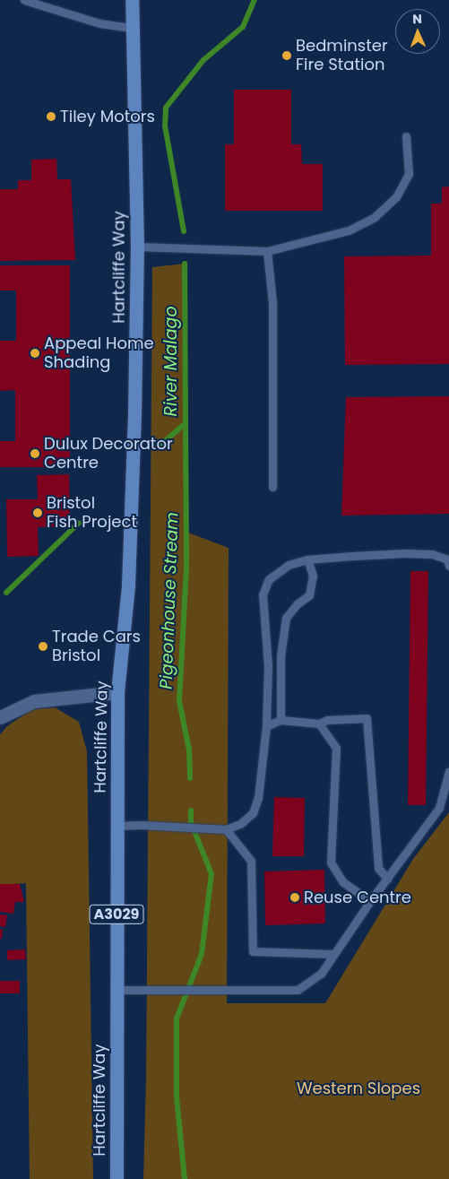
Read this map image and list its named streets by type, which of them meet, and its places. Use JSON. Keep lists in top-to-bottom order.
{
  "streets": {
    "highway": ["Hartcliffe Way", "A3029"]
  },
  "water": ["River Malago", "Pigeonhouse Stream"],
  "parks": ["Western Slopes"],
  "places": [
    "Bedminster Fire Station",
    "Tiley Motors",
    "Appeal Home Shading",
    "Dulux Decorator Centre",
    "Bristol Fish Project",
    "Trade Cars Bristol",
    "Reuse Centre"
  ],
  "north": "top"
}
